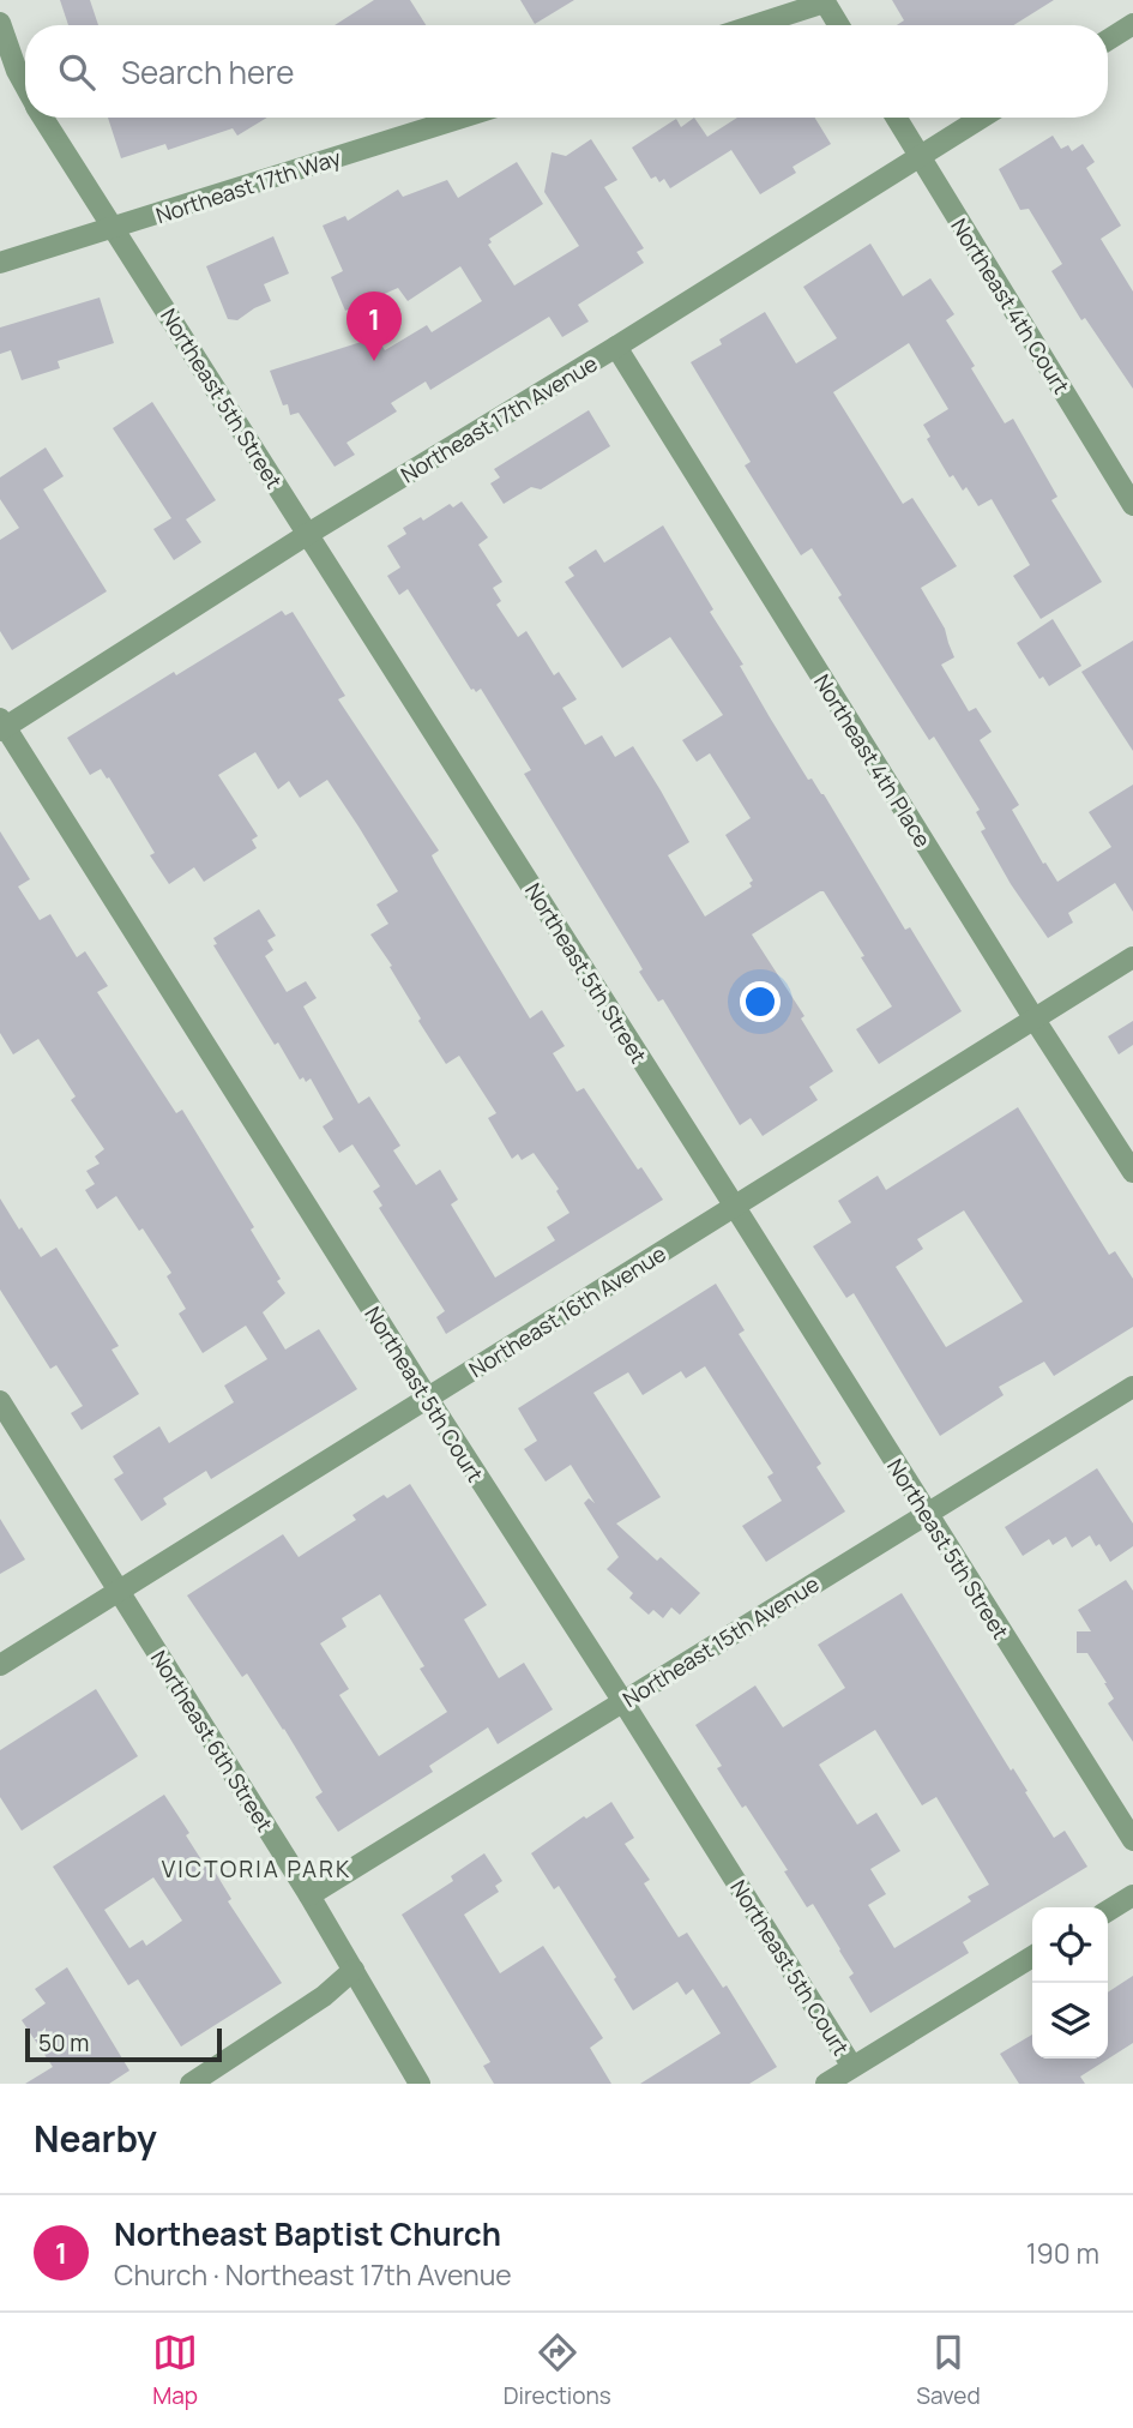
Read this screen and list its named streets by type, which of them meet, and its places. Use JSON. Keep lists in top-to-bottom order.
{
  "streets": {
    "street": [
      "Northeast 17th Way",
      "Northeast 4th Court",
      "Northeast 5th Street",
      "Northeast 17th Avenue",
      "Northeast 4th Place",
      "Northeast 16th Avenue",
      "Northeast 5th Court",
      "Northeast 15th Avenue",
      "Northeast 6th Street"
    ]
  },
  "crossings": [
    ["Northeast 17th Way", "Northeast 5th Street"],
    ["Northeast 4th Court", "Northeast 17th Avenue"],
    ["Northeast 5th Street", "Northeast 17th Avenue"],
    ["Northeast 5th Street", "Northeast 16th Avenue"],
    ["Northeast 5th Street", "Northeast 15th Avenue"],
    ["Northeast 17th Avenue", "Northeast 4th Place"],
    ["Northeast 17th Avenue", "Northeast 5th Court"],
    ["Northeast 4th Place", "Northeast 16th Avenue"],
    ["Northeast 16th Avenue", "Northeast 5th Court"],
    ["Northeast 16th Avenue", "Northeast 6th Street"],
    ["Northeast 5th Court", "Northeast 15th Avenue"],
    ["Northeast 15th Avenue", "Northeast 6th Street"]
  ],
  "districts": ["VICTORIA PARK"],
  "scale_bar": "50 m",
  "page": {
    "search": "Search here",
    "pins": "1",
    "scale": "50 m",
    "heading": "Nearby",
    "list": [
      {
        "mark": "1",
        "name": "Northeast Baptist Church",
        "note": "Church · Northeast 17th Avenue",
        "value": "190 m"
      }
    ],
    "nav": ["Map", "Directions", "Saved"]
  }
}
